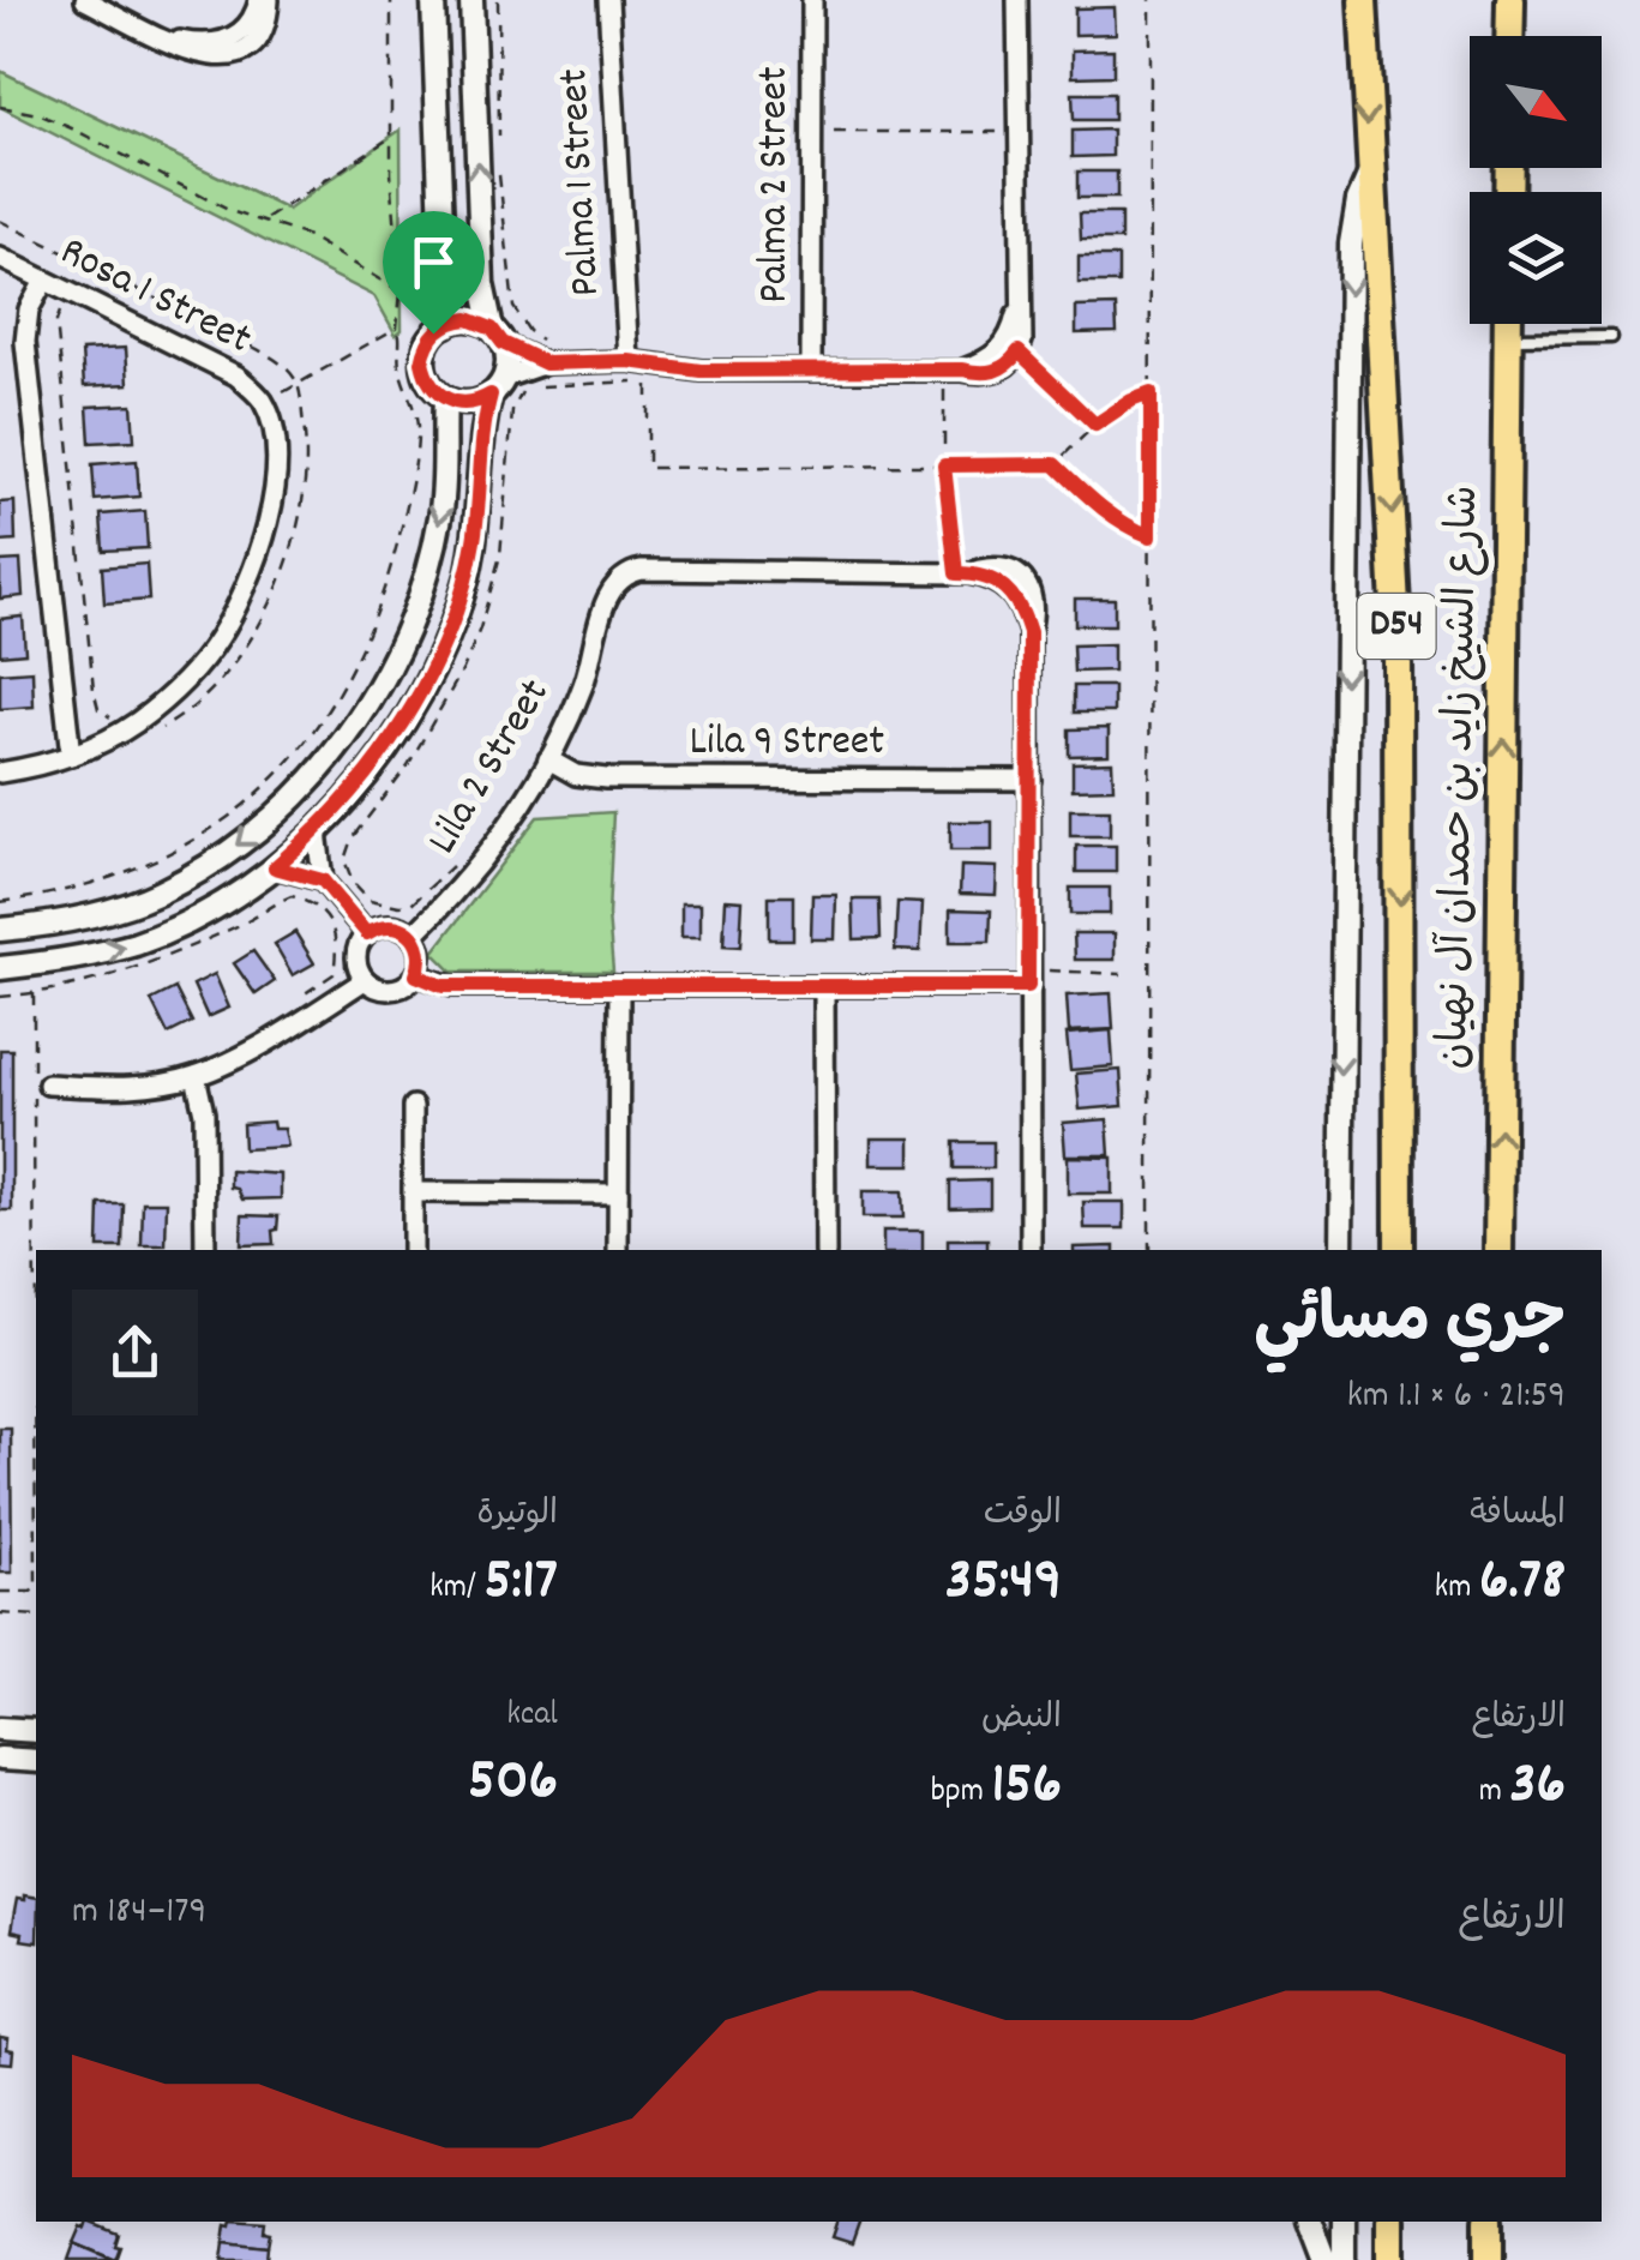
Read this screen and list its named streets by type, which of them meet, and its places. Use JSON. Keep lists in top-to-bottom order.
{
  "streets": {
    "main road": ["D54", "شارع الشيخ زايد بن حمدان آل نهيان"],
    "street": [
      "Palma 1 Street",
      "Palma 2 Street",
      "Rosa 1 Street",
      "Lila 9 Street",
      "Lila 2 Street"
    ]
  },
  "crossings": [
    ["Lila 9 Street", "Lila 2 Street"]
  ],
  "north": "bottom right",
  "page": {
    "heading": ["جري مسائي", "21:59 · 6 × 1.1 km"],
    "stats": [
      ["المسافة", "6.78 km"],
      ["الوقت", "35:49"],
      ["الوتيرة", "5:17 /km"],
      ["الارتفاع", "36 m"],
      ["النبض", "156 bpm"],
      ["kcal", "506"]
    ],
    "chart": ["الارتفاع", "179–184 m"]
  }
}
